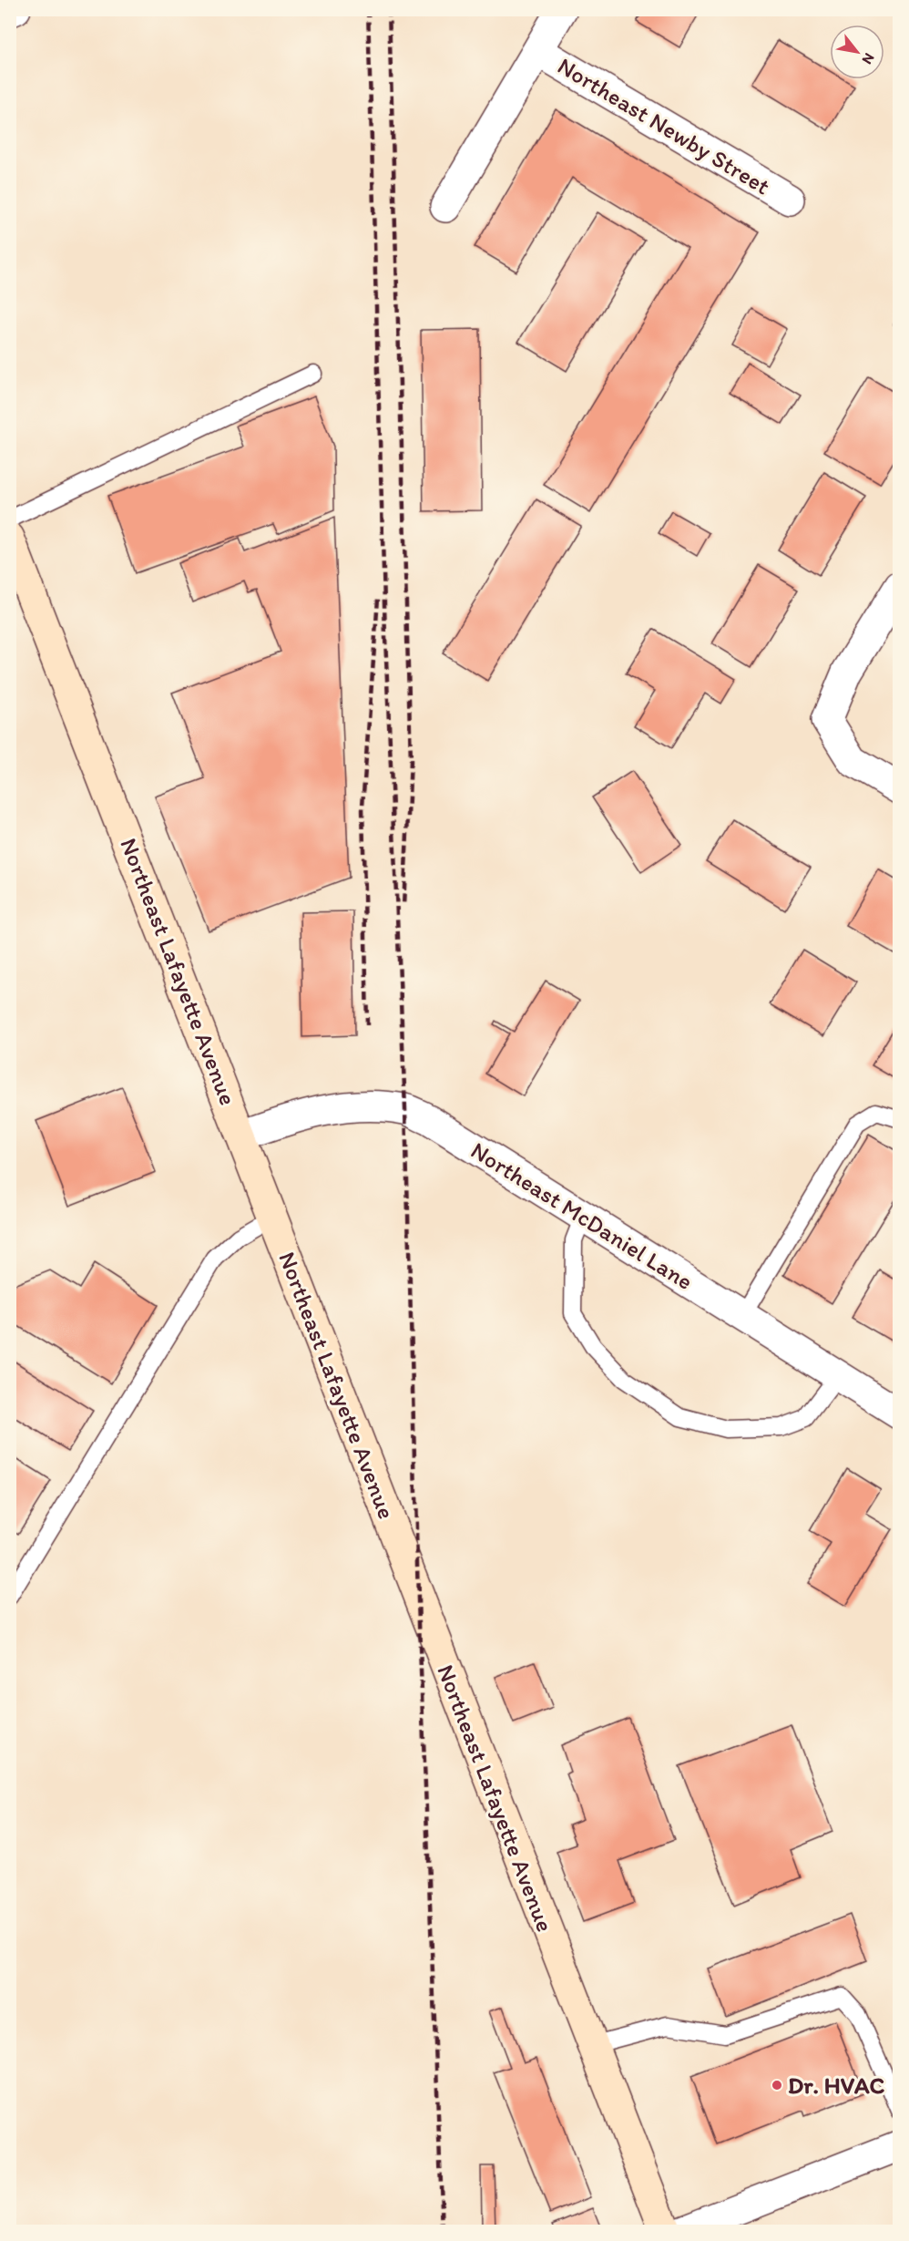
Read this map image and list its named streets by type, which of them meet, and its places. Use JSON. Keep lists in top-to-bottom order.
{
  "streets": {
    "main road": ["Northeast Lafayette Avenue"],
    "street": ["Northeast Newby Street", "Northeast McDaniel Lane"]
  },
  "crossings": [
    ["Northeast Lafayette Avenue", "Northeast McDaniel Lane"]
  ],
  "places": ["Dr. HVAC"],
  "north": "bottom right"
}
